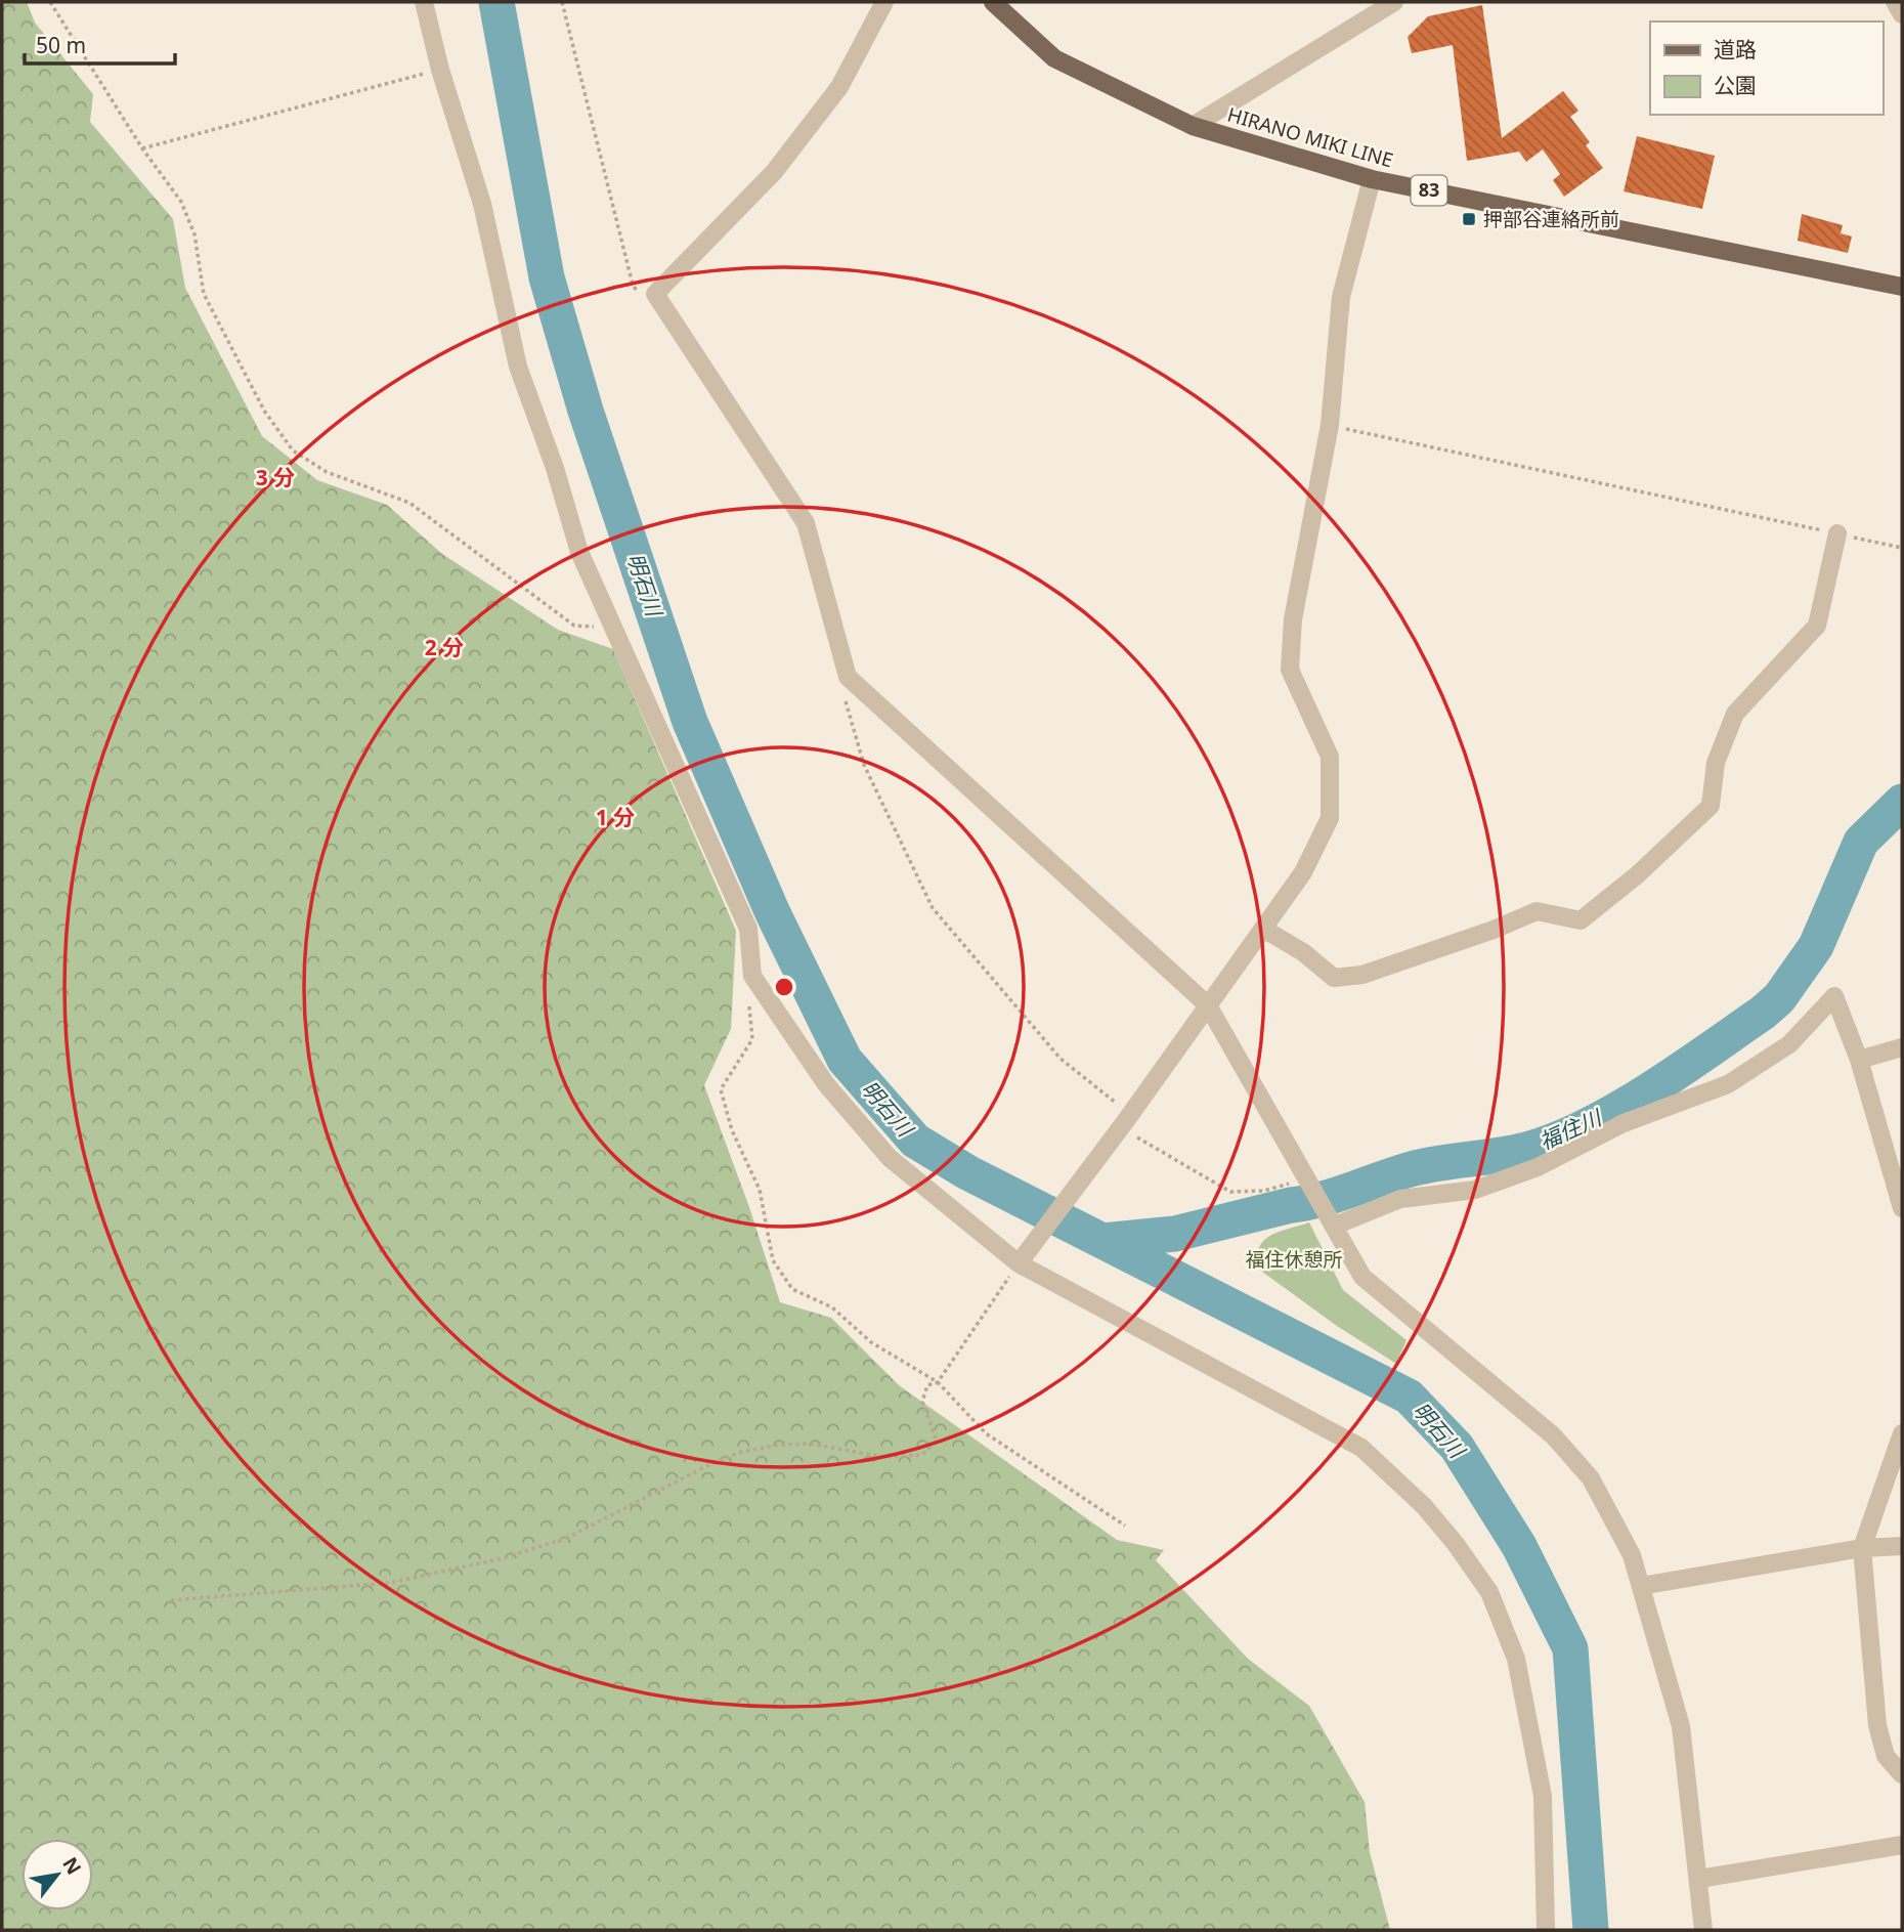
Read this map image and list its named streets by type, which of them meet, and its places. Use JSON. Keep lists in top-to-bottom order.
{
  "streets": {
    "main road": ["HIRANO MIKI LINE", "83"]
  },
  "water": ["明石川", "福住川"],
  "parks": ["福住休憩所"],
  "places": {
    "transit": ["押部谷連絡所前"]
  },
  "legend": ["道路", "公園"],
  "scale_bar": "50 m",
  "north": "top right",
  "rings": ["3 分", "2 分", "1 分"]
}
